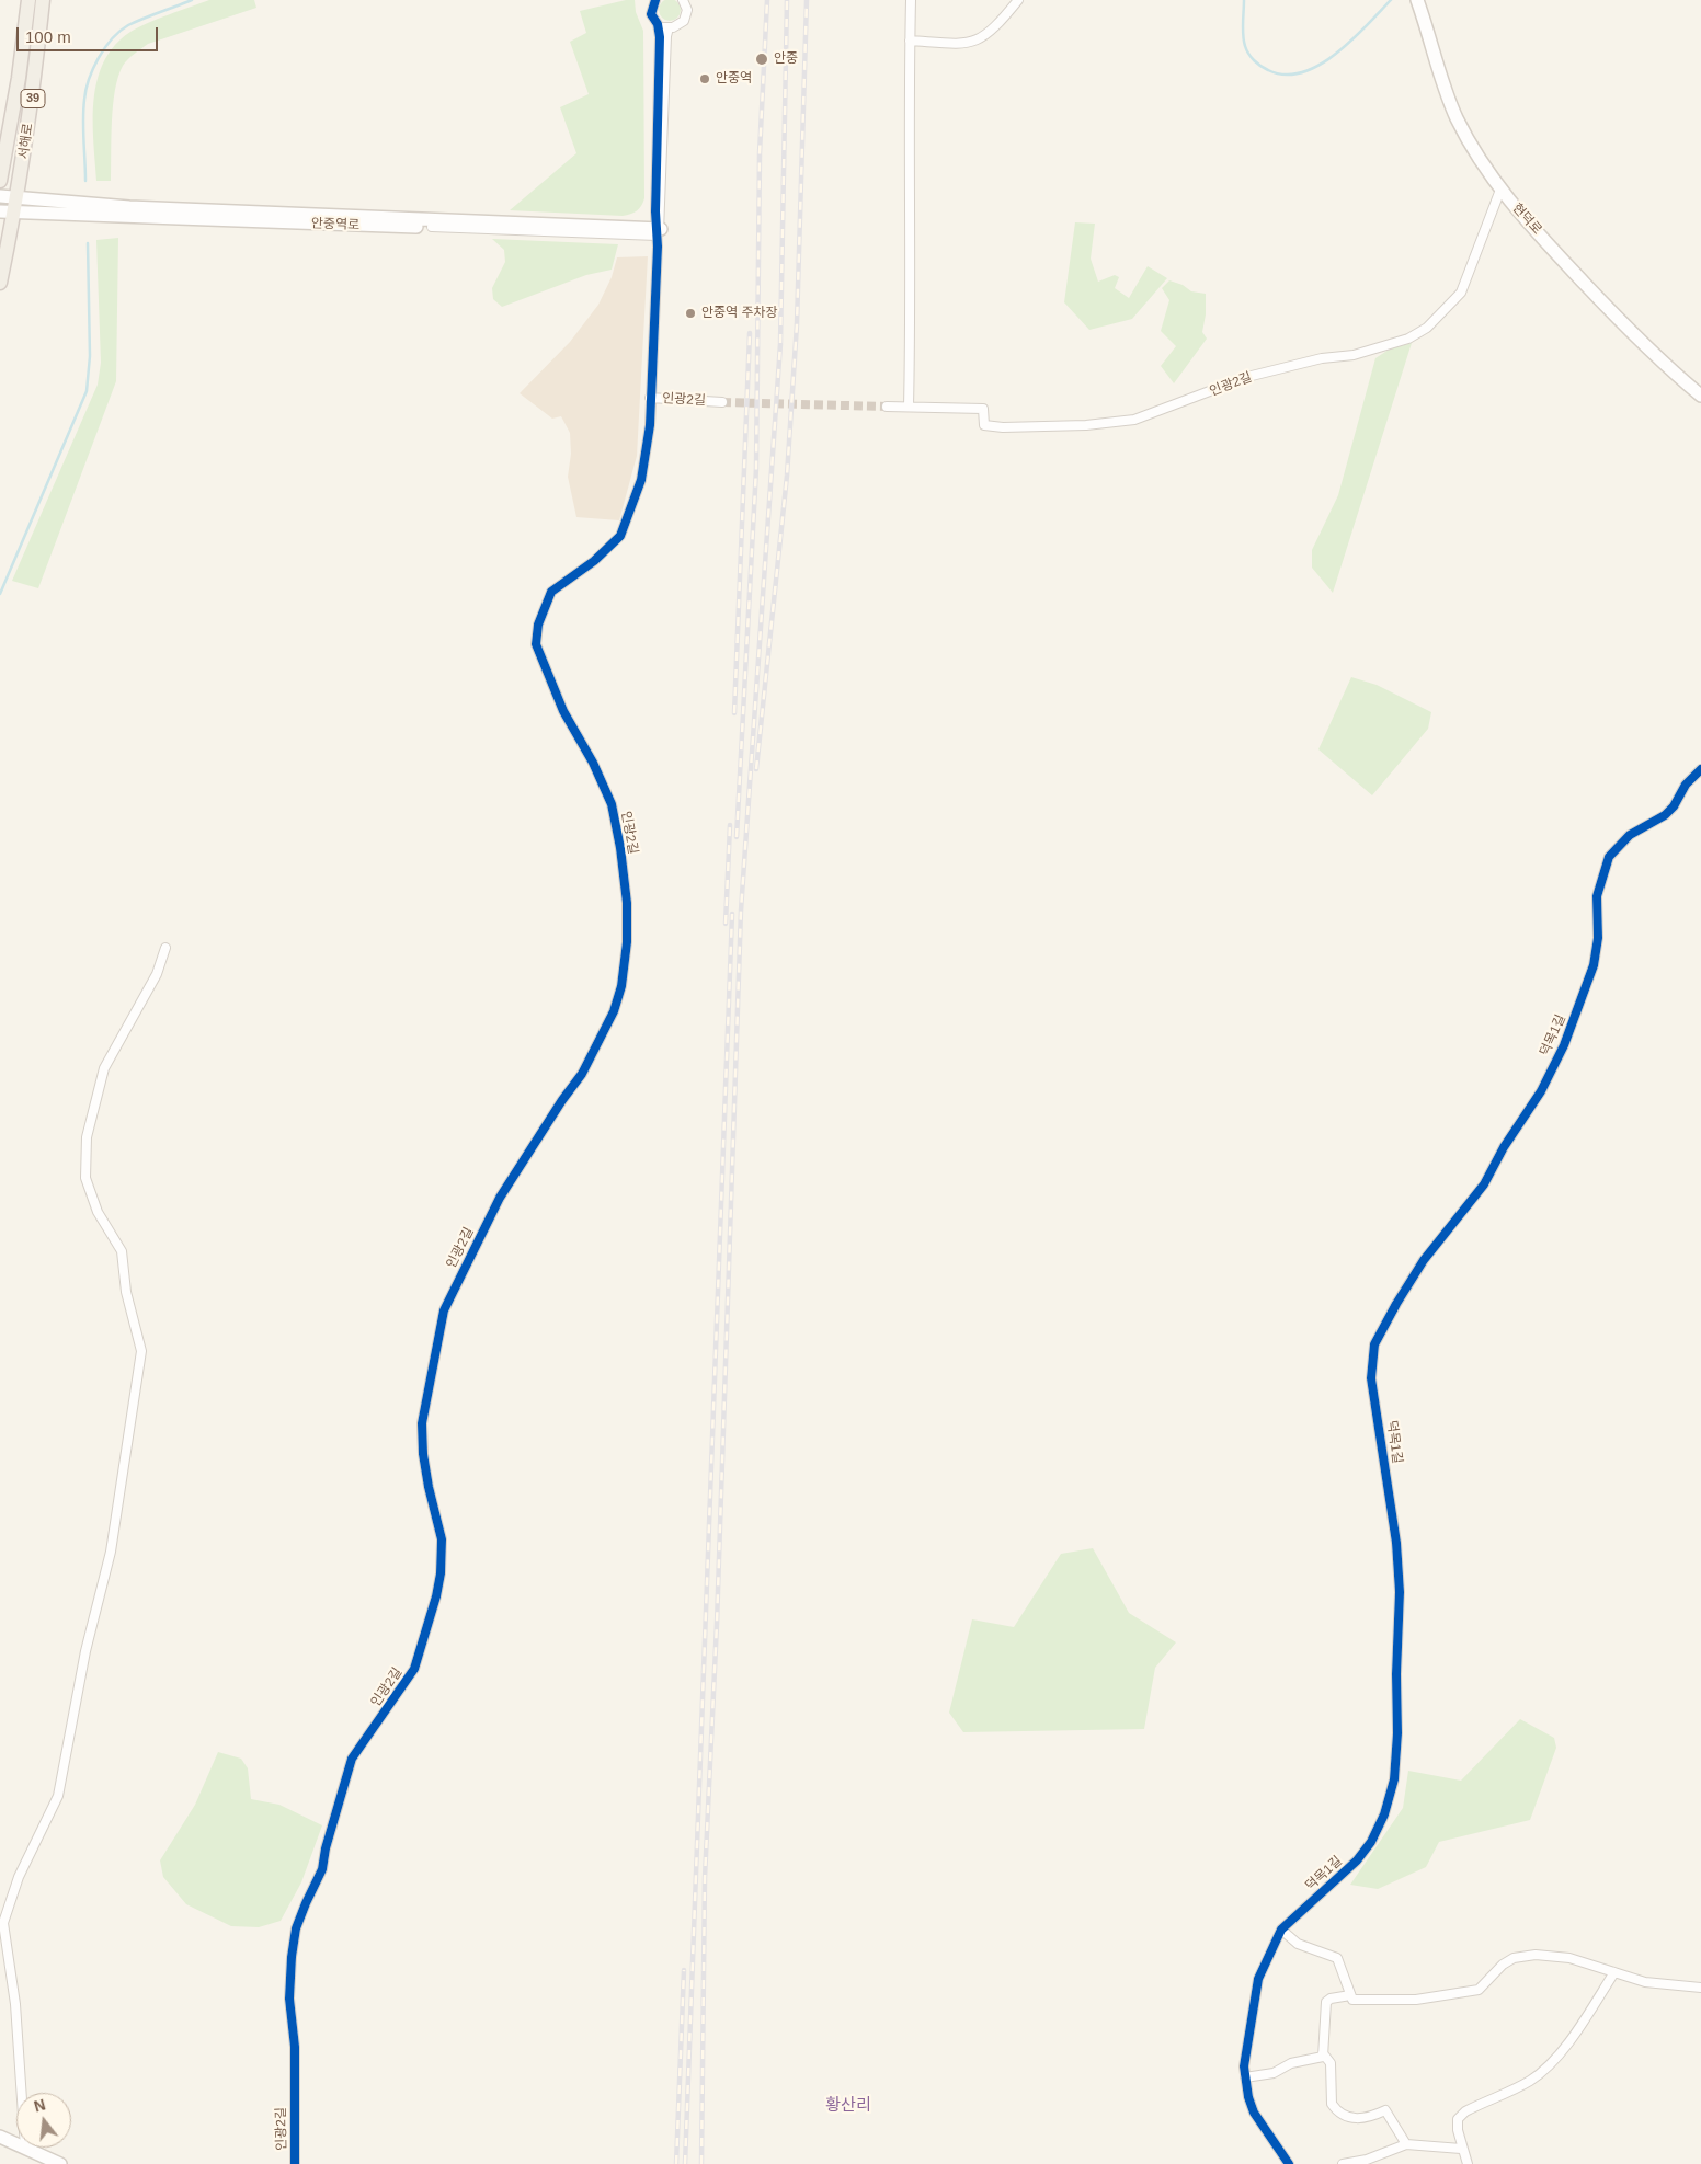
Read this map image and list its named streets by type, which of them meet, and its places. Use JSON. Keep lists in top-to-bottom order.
{
  "streets": {
    "main road": ["39", "서해로"],
    "street": [
      "현덕로",
      "안중역로",
      "인광2길",
      "덕목1길"
    ]
  },
  "crossings": [
    ["서해로", "안중역로"],
    ["현덕로", "인광2길"]
  ],
  "districts": ["황산리"],
  "places": ["안중", "안중역", "안중역 주차장"],
  "scale_bar": "100 m",
  "north": "top"
}
